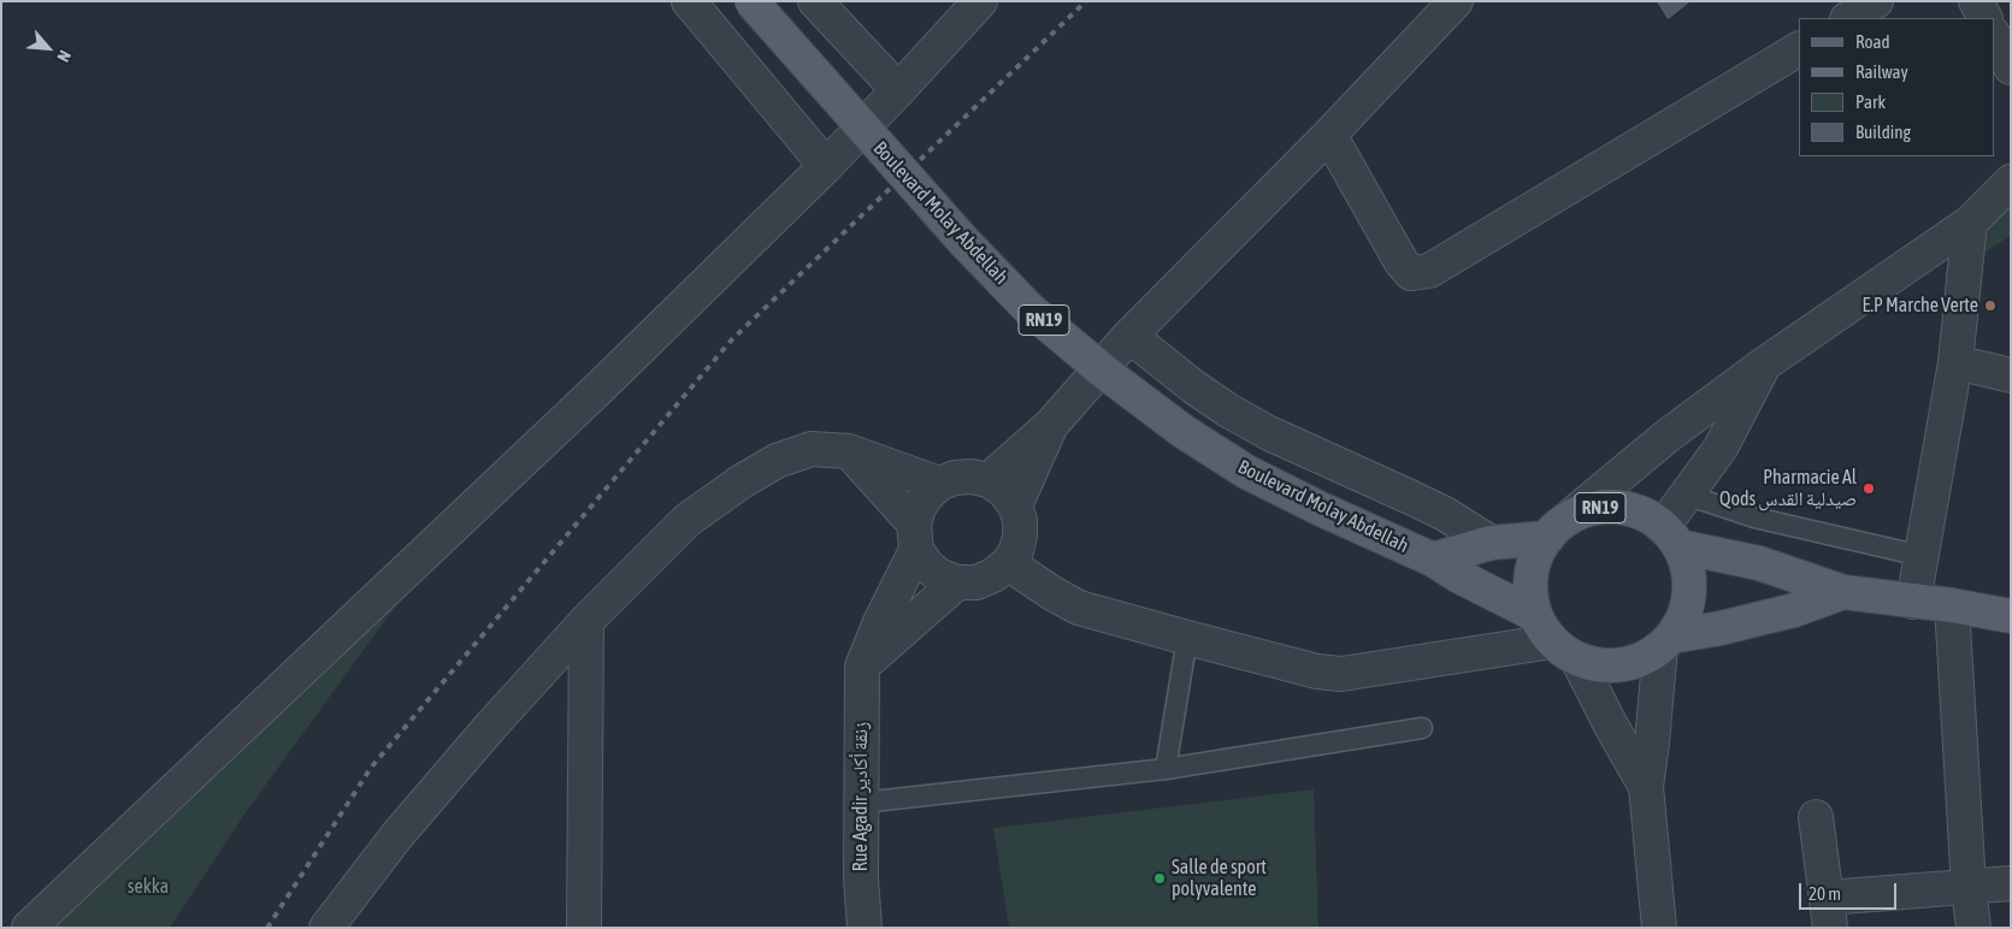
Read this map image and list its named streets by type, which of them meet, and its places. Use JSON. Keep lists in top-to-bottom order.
{
  "streets": {
    "main road": ["Boulevard Molay Abdellah", "RN19"],
    "street": ["Rue Agadir زنقة أكادير"]
  },
  "crossings": [
    ["Boulevard Molay Abdellah", "RN19"]
  ],
  "parks": ["sekka"],
  "places": ["E.P Marche Verte", "Pharmacie Al Qods صيدلية القدس", "Salle de sport polyvalente"],
  "legend": [
    "Road",
    "Railway",
    "Park",
    "Building"
  ],
  "scale_bar": "20 m",
  "north": "bottom right"
}
